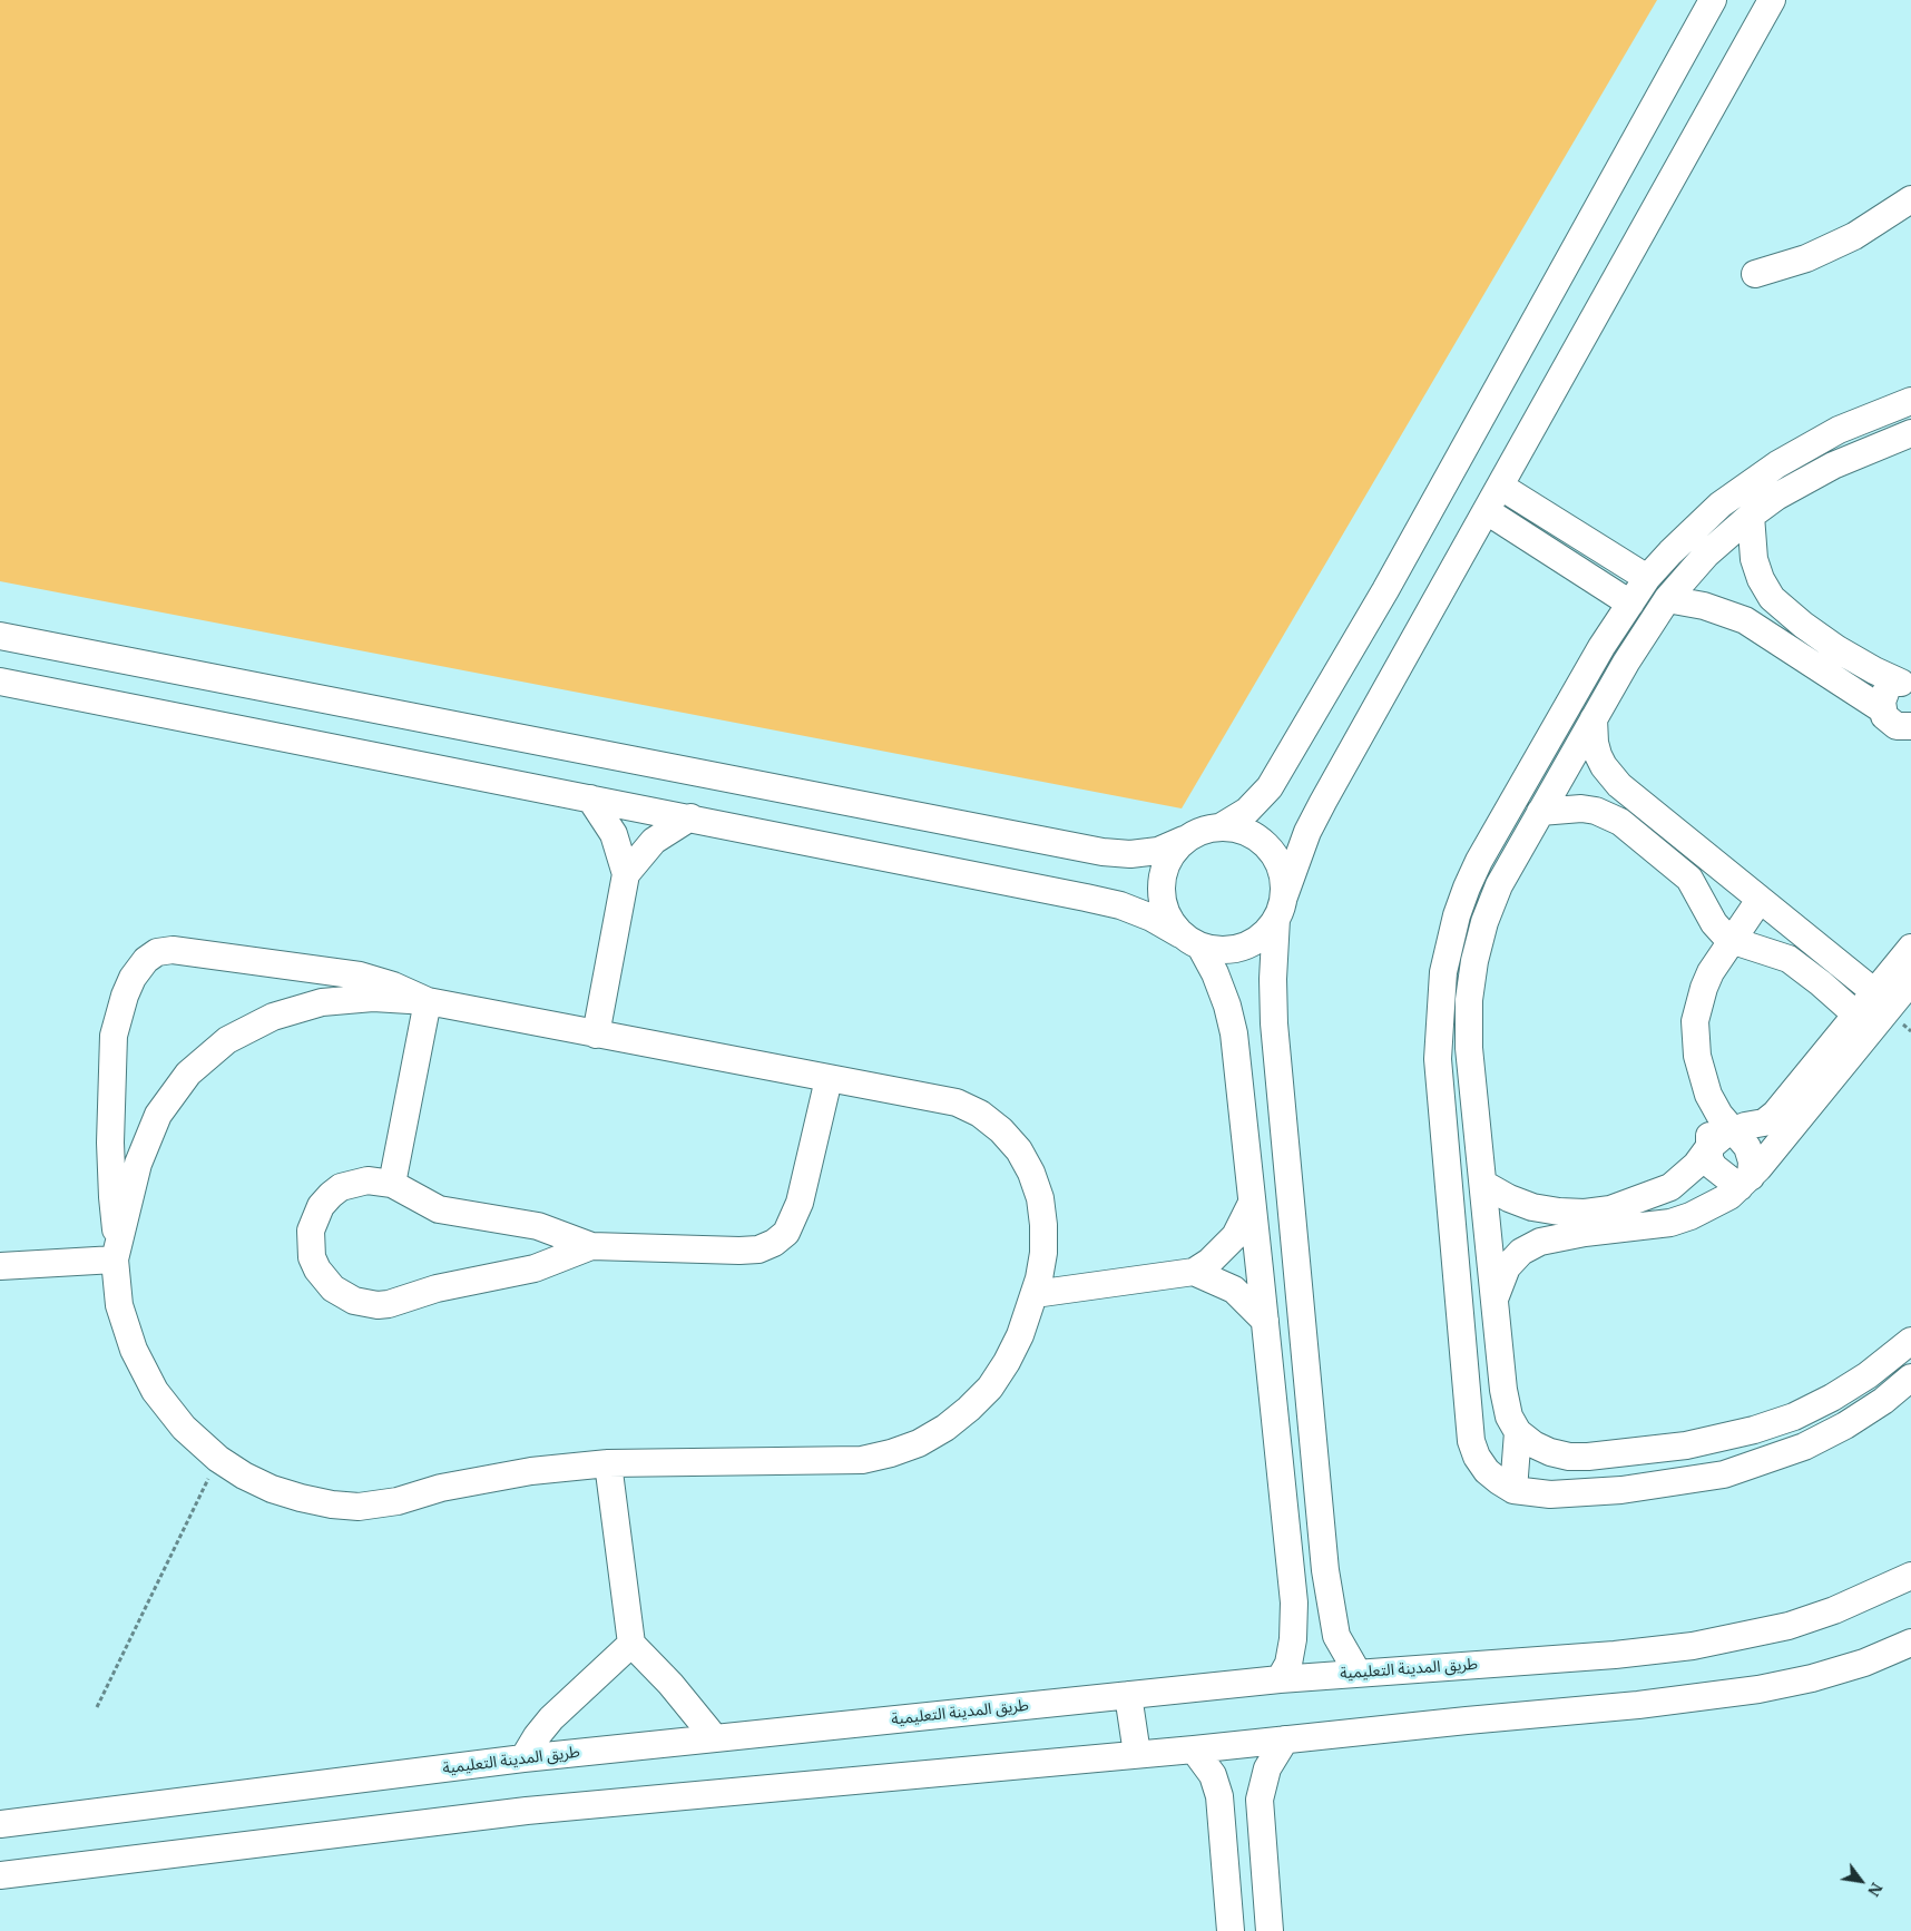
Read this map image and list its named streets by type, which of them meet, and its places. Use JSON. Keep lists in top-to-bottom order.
{
  "streets": {
    "street": ["طريق المدينة التعليمية"]
  },
  "north": "bottom right"
}
